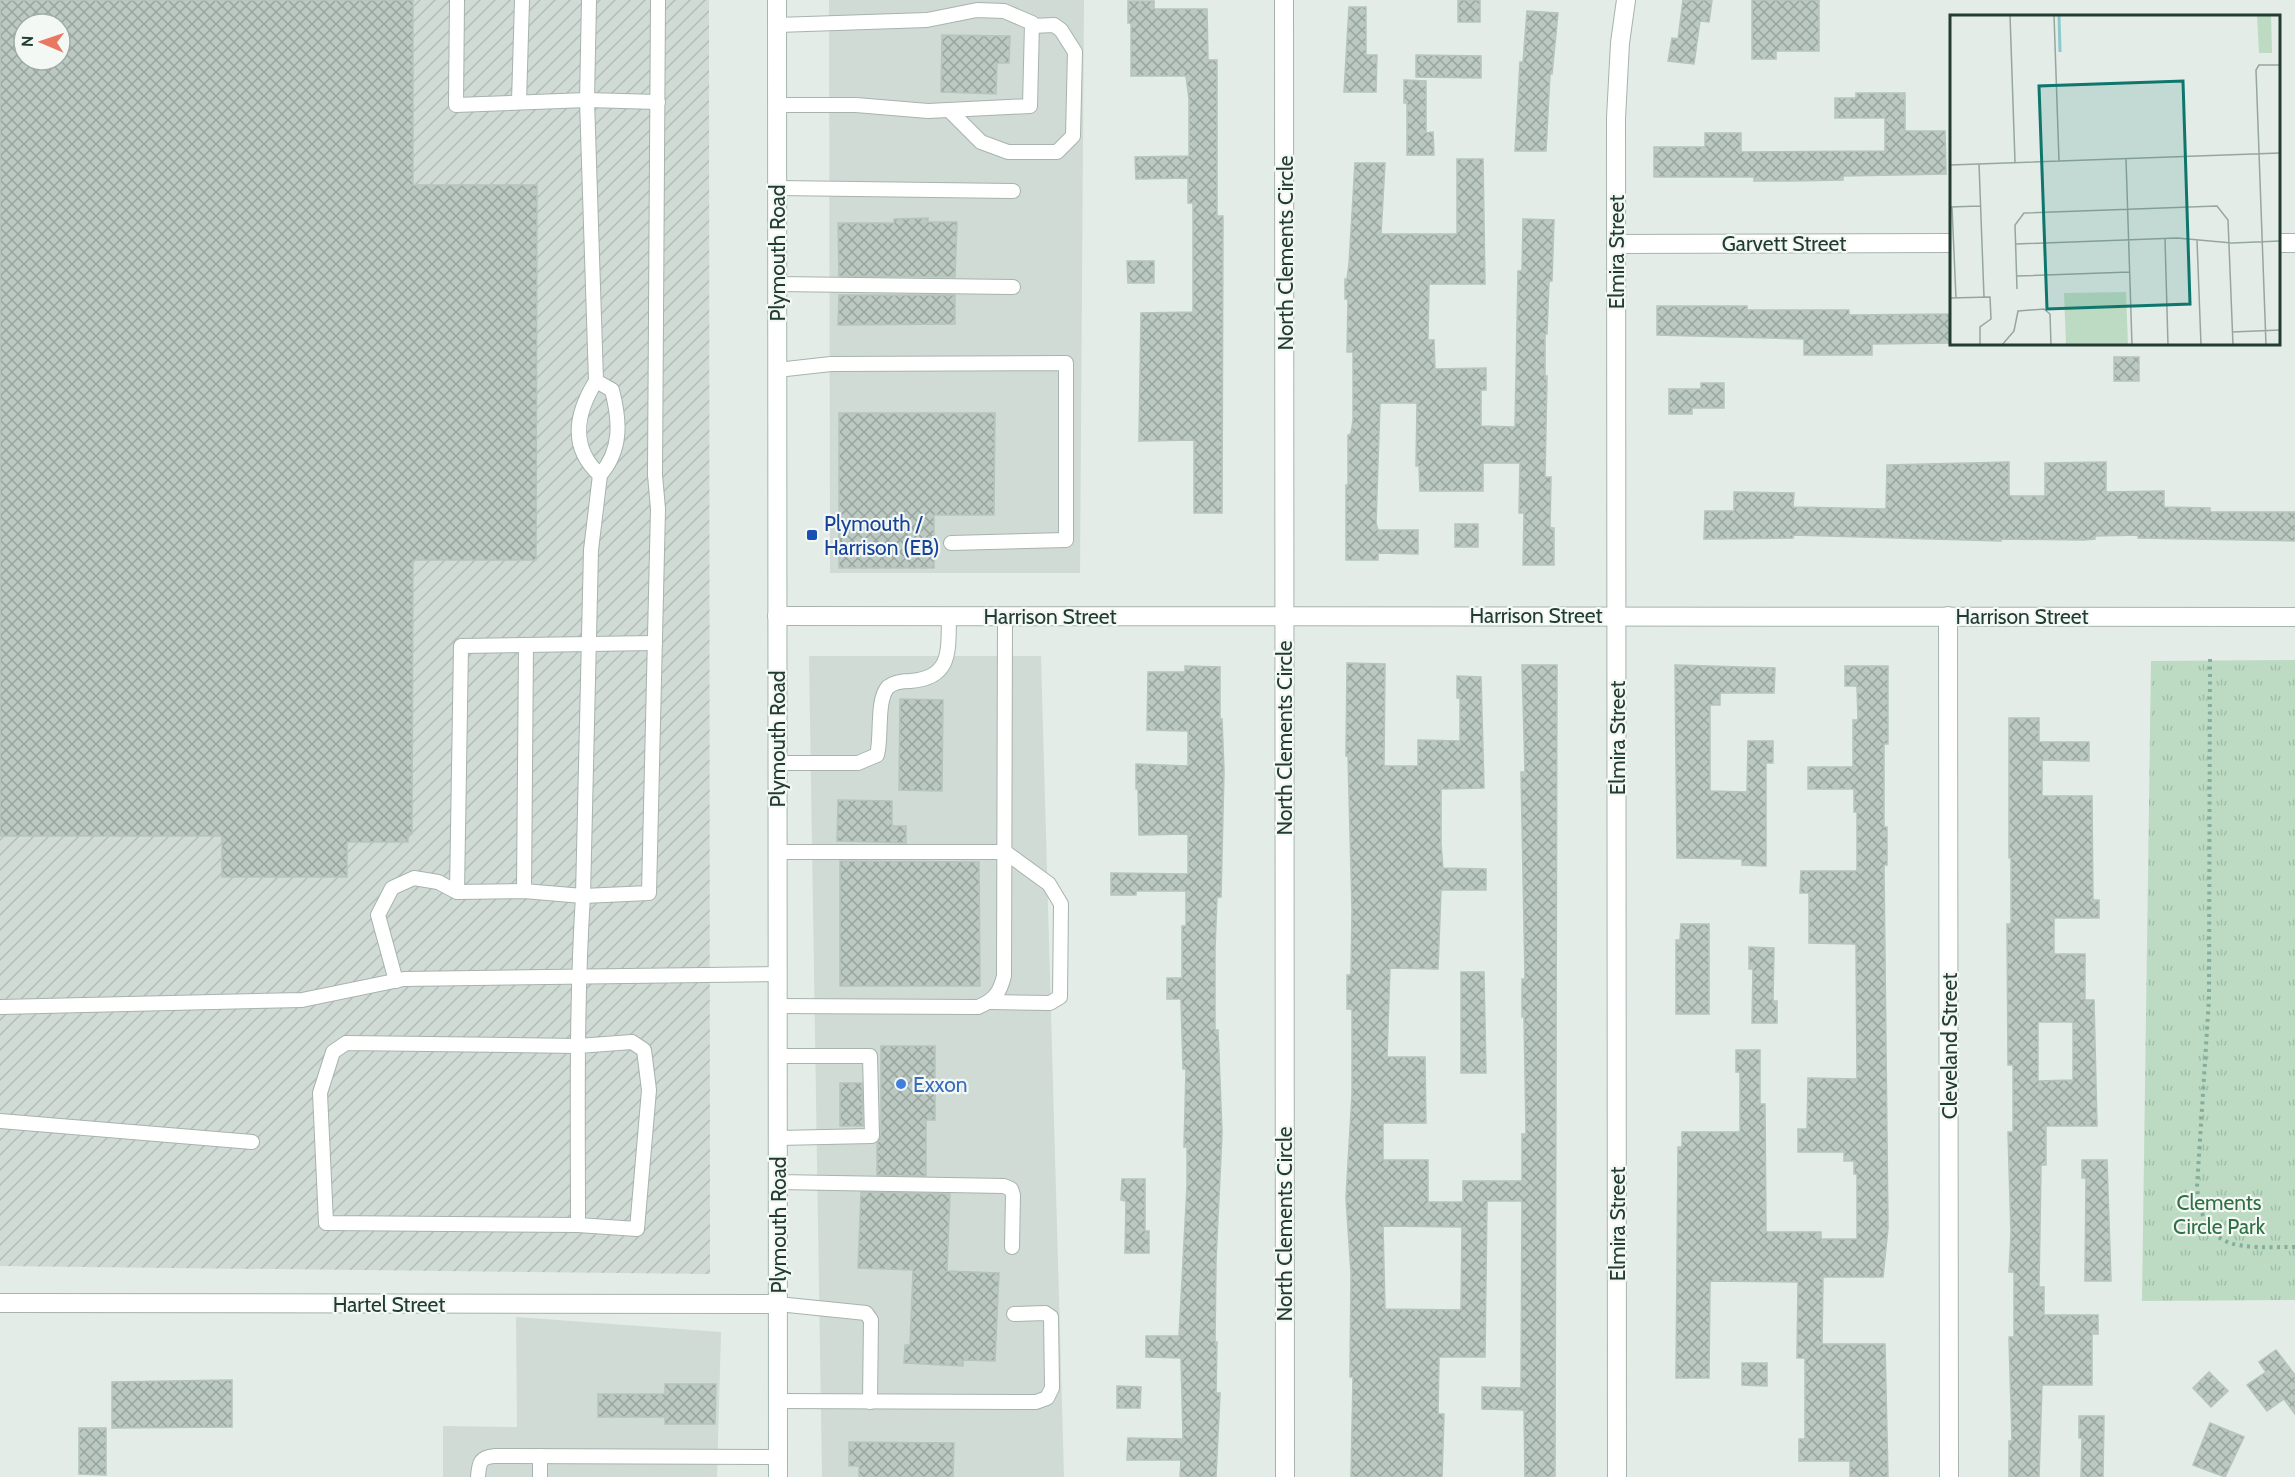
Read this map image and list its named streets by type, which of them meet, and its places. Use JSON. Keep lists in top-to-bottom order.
{
  "streets": {
    "street": [
      "Garvett Street",
      "Elmira Street",
      "Plymouth Road",
      "North Clements Circle",
      "Harrison Street",
      "Cleveland Street",
      "Hartel Street"
    ]
  },
  "crossings": [
    ["Garvett Street", "Elmira Street"],
    ["Elmira Street", "Harrison Street"],
    ["Plymouth Road", "Harrison Street"],
    ["Plymouth Road", "Hartel Street"],
    ["North Clements Circle", "Harrison Street"],
    ["Harrison Street", "Cleveland Street"]
  ],
  "parks": ["Clements Circle Park"],
  "places": {
    "transit": ["Plymouth / Harrison (EB)"],
    "other": ["Exxon"]
  },
  "north": "left"
}
